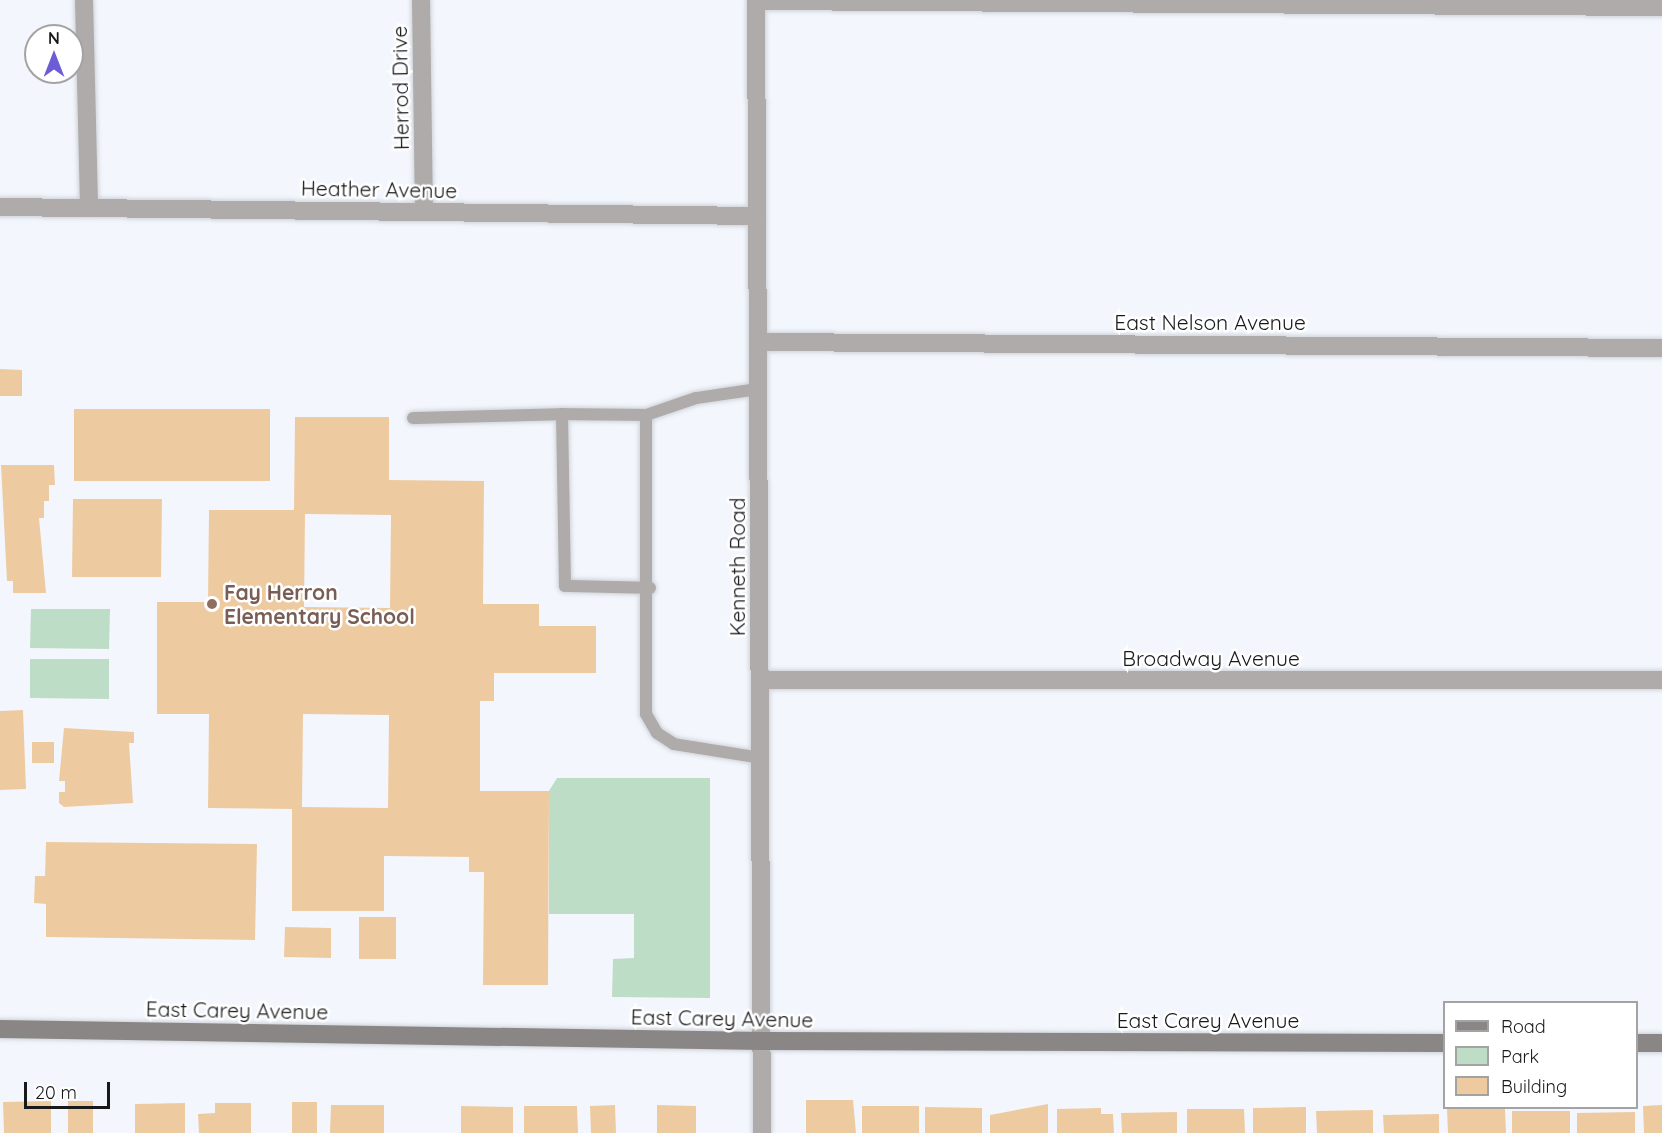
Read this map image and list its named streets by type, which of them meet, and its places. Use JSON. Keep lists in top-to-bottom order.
{
  "streets": {
    "main road": ["East Carey Avenue"],
    "street": [
      "Herrod Drive",
      "Heather Avenue",
      "East Nelson Avenue",
      "Kenneth Road",
      "Broadway Avenue"
    ]
  },
  "crossings": [
    ["Herrod Drive", "Heather Avenue"],
    ["Heather Avenue", "Kenneth Road"],
    ["East Nelson Avenue", "Kenneth Road"],
    ["Kenneth Road", "Broadway Avenue"],
    ["Kenneth Road", "East Carey Avenue"]
  ],
  "places": ["Fay Herron Elementary School"],
  "legend": ["Road", "Park", "Building"],
  "scale_bar": "20 m",
  "north": "top"
}
